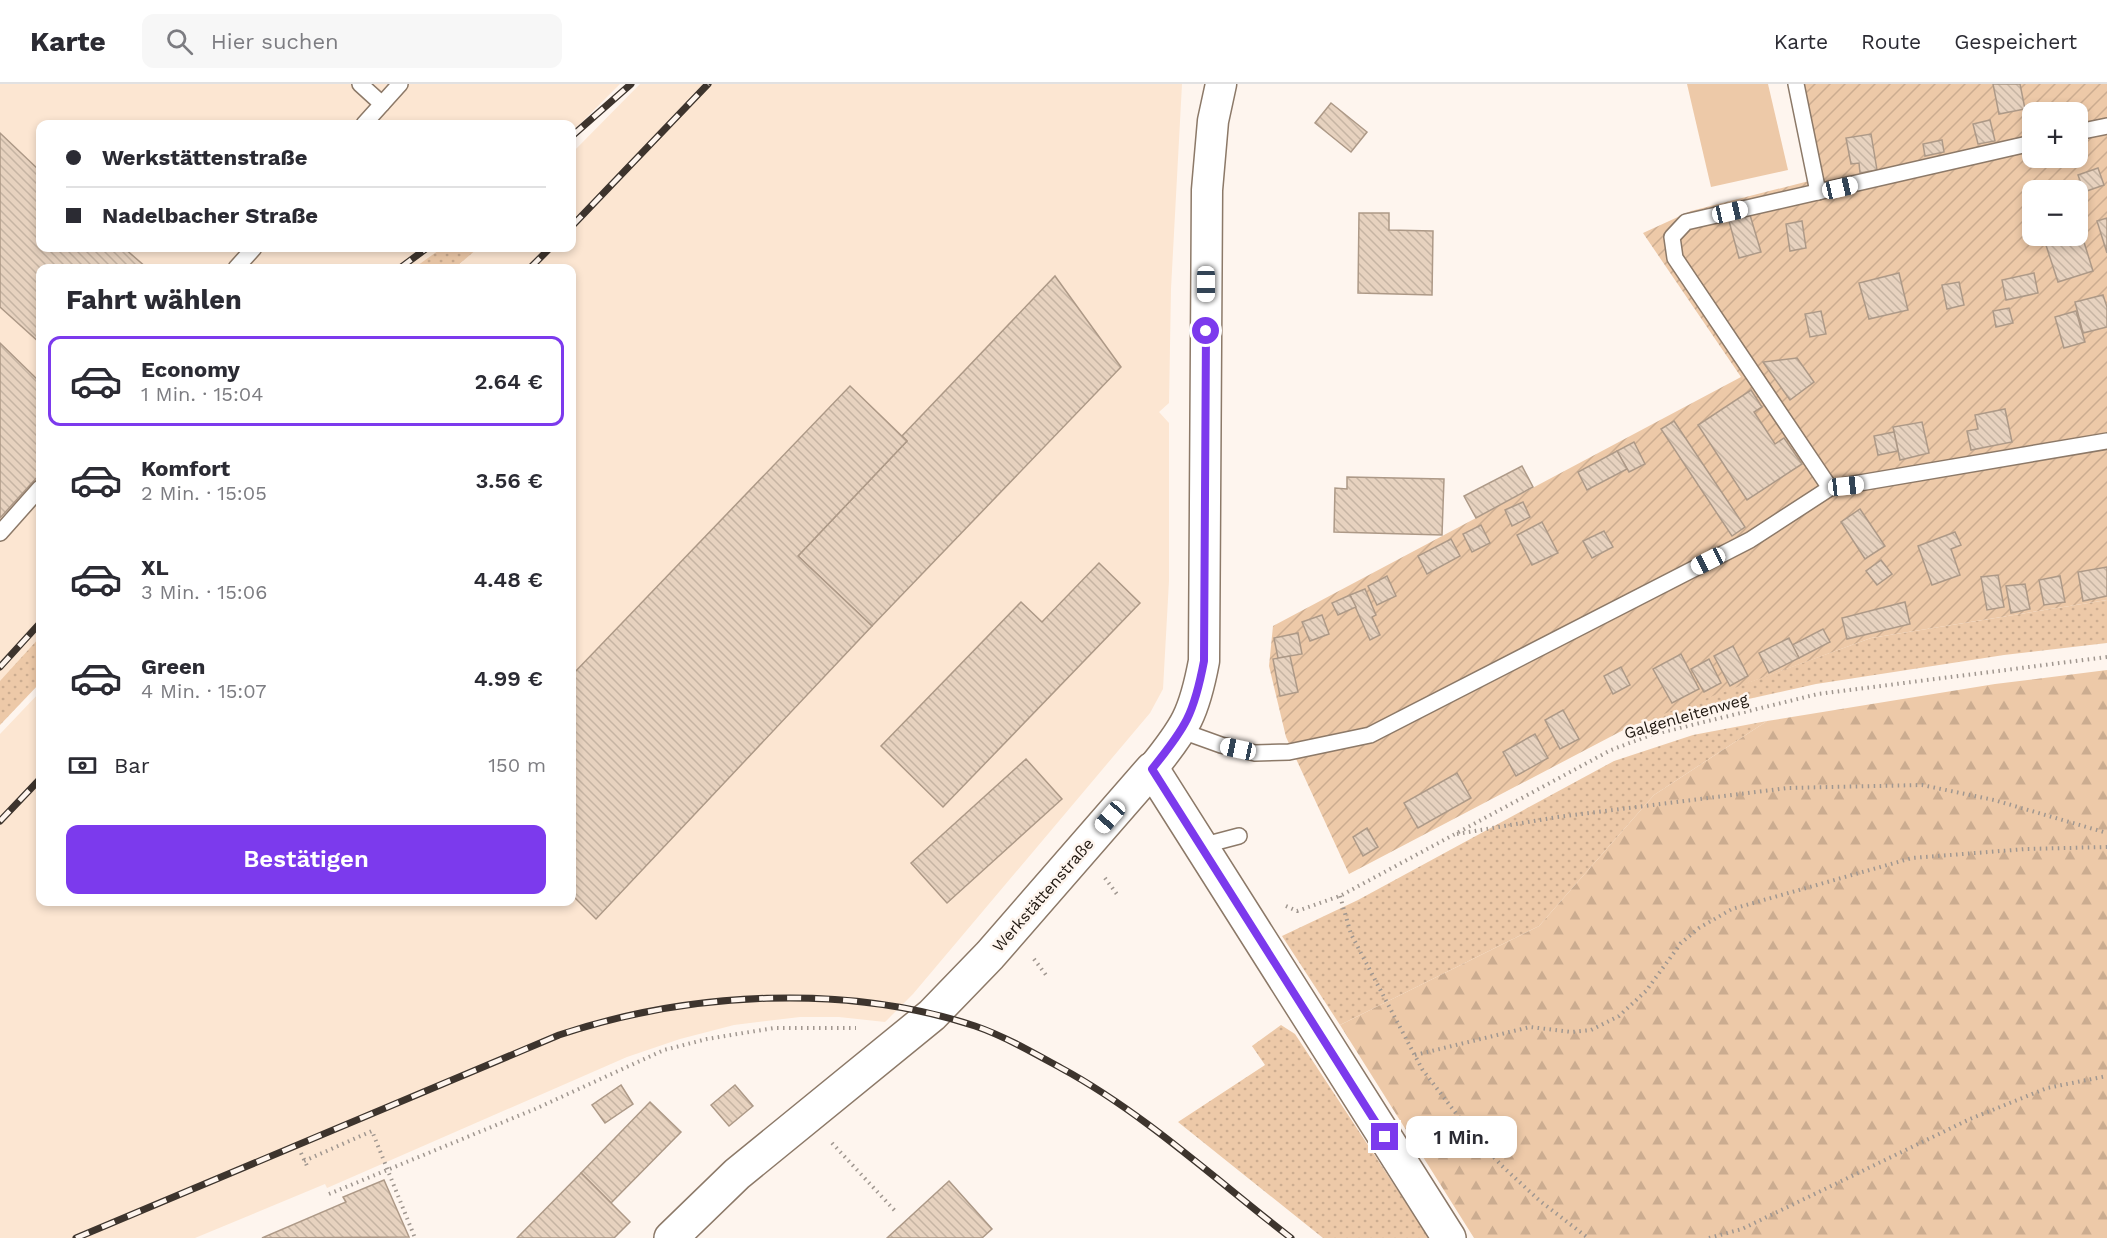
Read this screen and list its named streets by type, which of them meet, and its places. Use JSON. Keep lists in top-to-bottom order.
{
  "streets": {
    "street": ["Werkstättenstraße"],
    "path": ["Galgenleitenweg"]
  },
  "page": {
    "header": "Karte",
    "search": "Hier suchen",
    "nav": ["Karte", "Route", "Gespeichert"],
    "map_buttons": ["+", "−"],
    "banner": ["Werkstättenstraße", "Nadelbacher Straße"],
    "heading": "Fahrt wählen",
    "list": [
      {
        "name": "Economy",
        "note": "1 Min. · 15:04",
        "value": "2.64 €"
      },
      {
        "name": "Komfort",
        "note": "2 Min. · 15:05",
        "value": "3.56 €"
      },
      {
        "name": "XL",
        "note": "3 Min. · 15:06",
        "value": "4.48 €"
      },
      {
        "name": "Green",
        "note": "4 Min. · 15:07",
        "value": "4.99 €"
      }
    ],
    "pay": ["Bar", "150 m"],
    "buttons": "Bestätigen",
    "bubble": "1 Min."
  }
}
